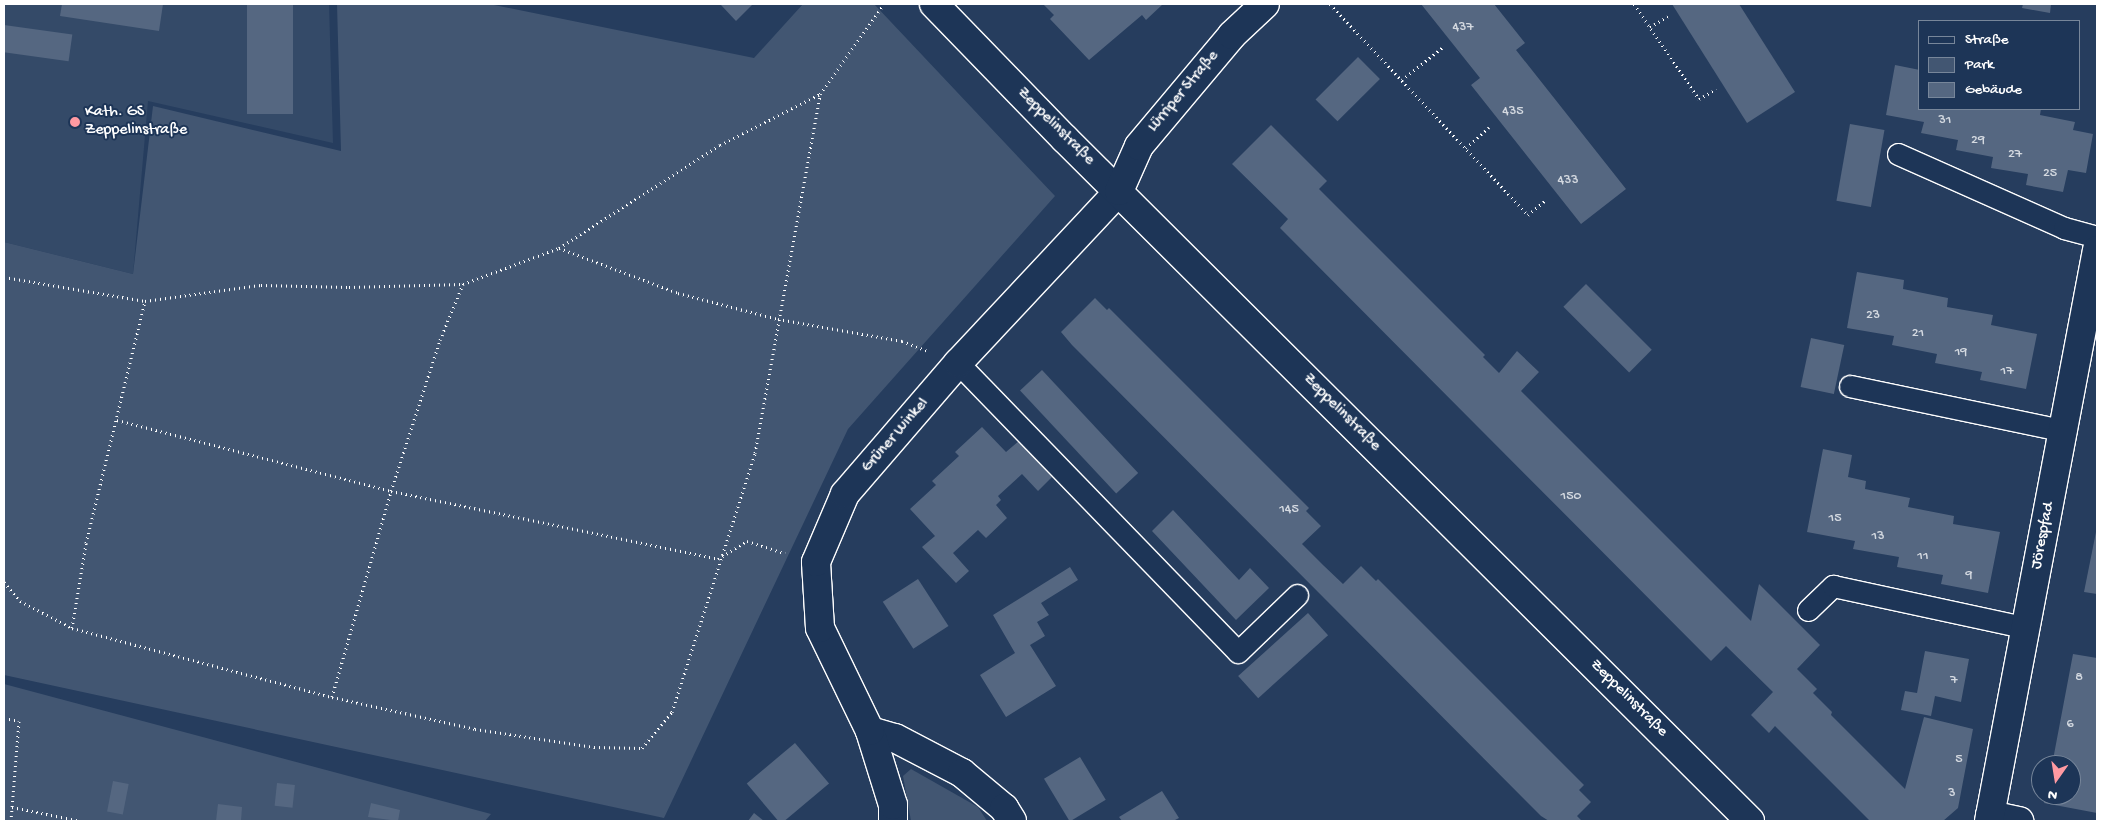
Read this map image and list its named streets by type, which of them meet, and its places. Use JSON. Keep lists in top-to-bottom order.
{
  "streets": {
    "street": [
      "Lürriper Straße",
      "Zeppelinstraße",
      "Grüner Winkel",
      "Jörespfad"
    ]
  },
  "crossings": [
    ["Lürriper Straße", "Zeppelinstraße"],
    ["Lürriper Straße", "Grüner Winkel"],
    ["Zeppelinstraße", "Grüner Winkel"]
  ],
  "places": ["Kath. GS Zeppelinstraße"],
  "house_numbers": [
    "437",
    "435",
    "31",
    "29",
    "27",
    "25",
    "433",
    "23",
    "21",
    "19",
    "17",
    "150",
    "145",
    "15",
    "13",
    "11",
    "9",
    "8",
    "7",
    "6",
    "5",
    "3"
  ],
  "legend": ["Straße", "Park", "Gebäude"],
  "north": "bottom"
}
